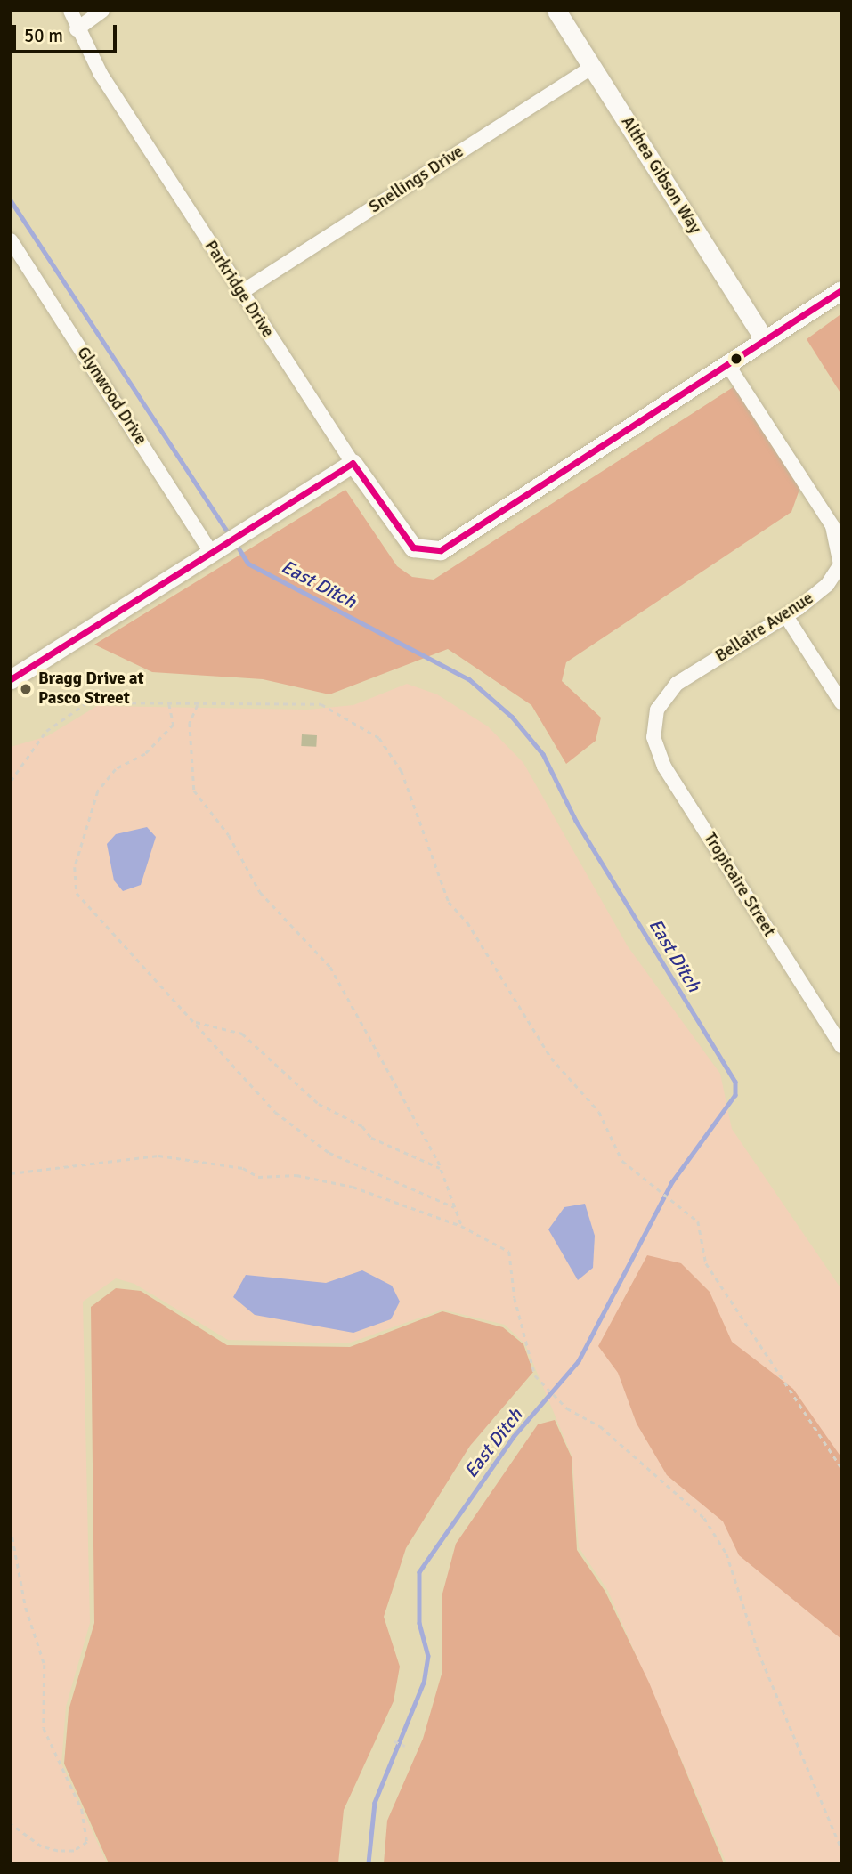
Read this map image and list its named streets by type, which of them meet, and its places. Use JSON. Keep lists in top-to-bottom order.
{
  "streets": {
    "street": [
      "Althea Gibson Way",
      "Snellings Drive",
      "Parkridge Drive",
      "Glynwood Drive",
      "Bellaire Avenue",
      "Tropicaire Street"
    ]
  },
  "crossings": [
    ["Althea Gibson Way", "Snellings Drive"],
    ["Snellings Drive", "Parkridge Drive"],
    ["Parkridge Drive", "Bellaire Avenue"],
    ["Bellaire Avenue", "Tropicaire Street"]
  ],
  "water": ["East Ditch"],
  "places": ["Bragg Drive at Pasco Street"],
  "scale_bar": "50 m"
}
